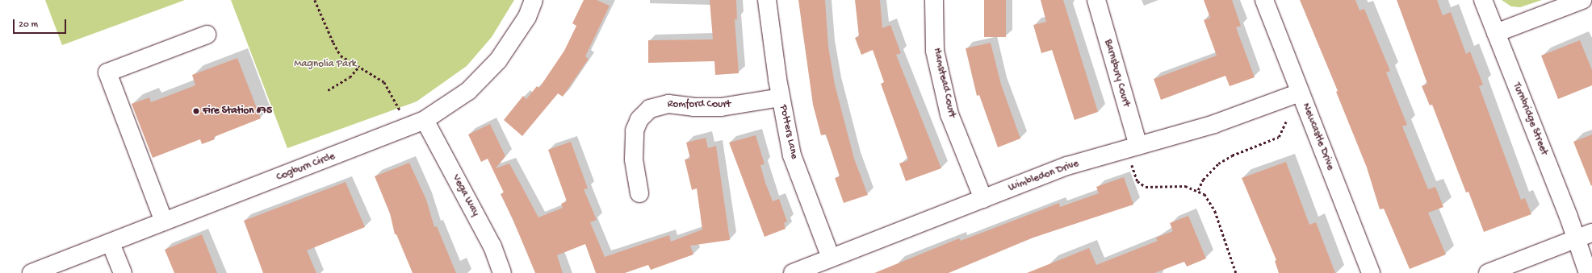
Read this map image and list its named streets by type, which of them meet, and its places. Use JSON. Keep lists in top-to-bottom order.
{
  "streets": {
    "street": [
      "Barnsbury Court",
      "Hamstead Court",
      "Romford Court",
      "Turnbridge Street",
      "Potters Lane",
      "Newcastle Drive",
      "Cogburn Circle",
      "Wimbledon Drive",
      "Vega Way"
    ]
  },
  "crossings": [
    ["Barnsbury Court", "Wimbledon Drive"],
    ["Hamstead Court", "Wimbledon Drive"],
    ["Romford Court", "Potters Lane"],
    ["Potters Lane", "Wimbledon Drive"],
    ["Newcastle Drive", "Wimbledon Drive"],
    ["Cogburn Circle", "Vega Way"]
  ],
  "parks": ["Magnolia Park"],
  "places": ["Fire Station #75"],
  "scale_bar": "20 m"
}
